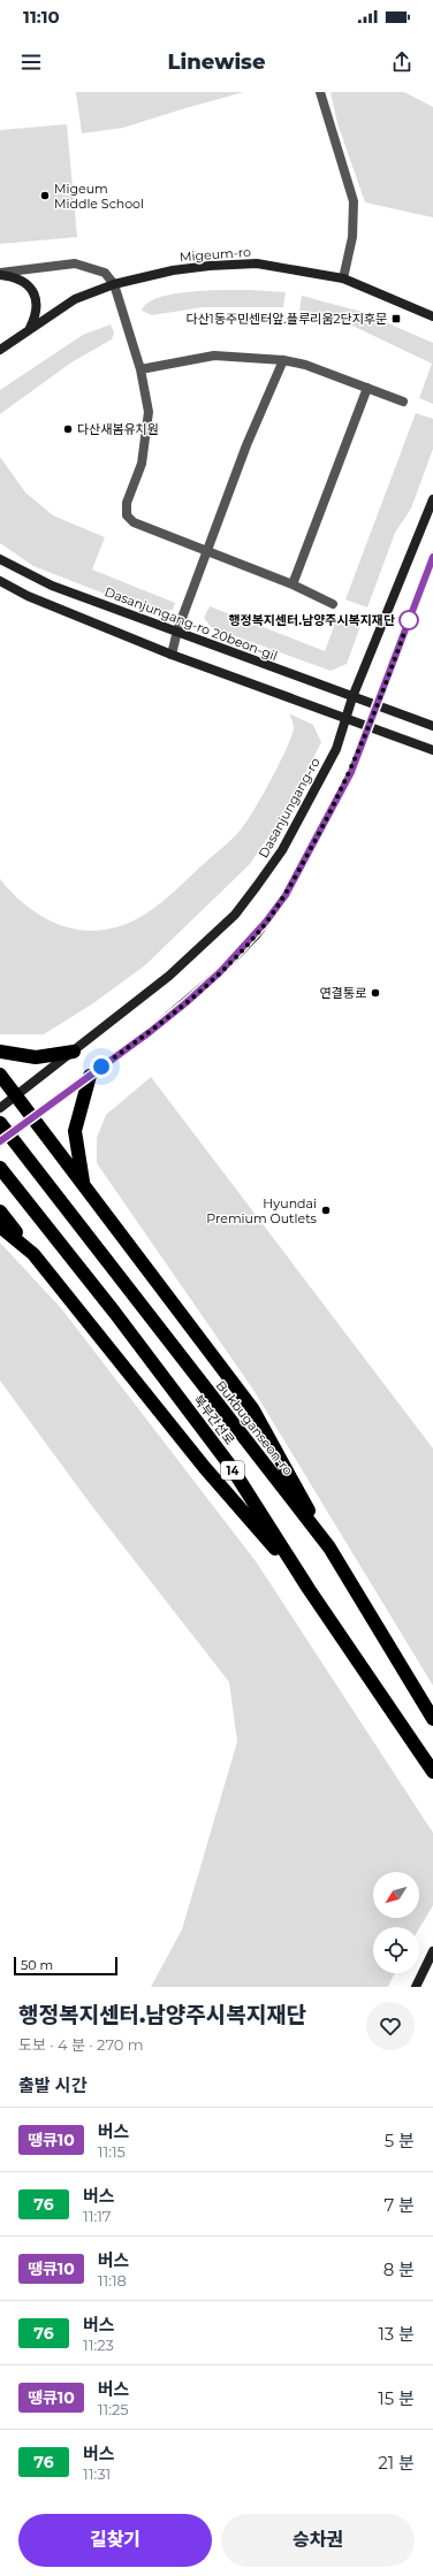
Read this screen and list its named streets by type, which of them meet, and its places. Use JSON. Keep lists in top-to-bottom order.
{
  "streets": {
    "highway": ["북부간선로", "Bukbuganseon-ro", "14"],
    "street": ["Migeum-ro", "Dasanjungang-ro 20beon-gil", "Dasanjungang-ro"]
  },
  "crossings": [
    ["Dasanjungang-ro 20beon-gil", "Dasanjungang-ro"]
  ],
  "places": {
    "other": [
      "Migeum Middle School",
      "다산새봄유치원",
      "행정복지센터.남양주시복지재단",
      "연결통로",
      "Hyundai Premium Outlets"
    ],
    "transit": ["다산1동주민센터앞.플루리움2단지후문"]
  },
  "lines": ["bus line 땡큐10"],
  "scale_bar": "50 m",
  "north": "bottom left",
  "page": {
    "status": "11:10",
    "header": "Linewise",
    "scale": "50 m",
    "heading": [
      ["행정복지센터.남양주시복지재단", "도보 · 4 분 · 270 m"],
      "출발 시간"
    ],
    "list": [
      {
        "mark": "땡큐10",
        "name": "버스",
        "note": "11:15",
        "value": "5 분"
      },
      {
        "mark": "76",
        "name": "버스",
        "note": "11:17",
        "value": "7 분"
      },
      {
        "mark": "땡큐10",
        "name": "버스",
        "note": "11:18",
        "value": "8 분"
      },
      {
        "mark": "76",
        "name": "버스",
        "note": "11:23",
        "value": "13 분"
      },
      {
        "mark": "땡큐10",
        "name": "버스",
        "note": "11:25",
        "value": "15 분"
      },
      {
        "mark": "76",
        "name": "버스",
        "note": "11:31",
        "value": "21 분"
      }
    ],
    "buttons": ["길찾기", "승차권"]
  }
}
